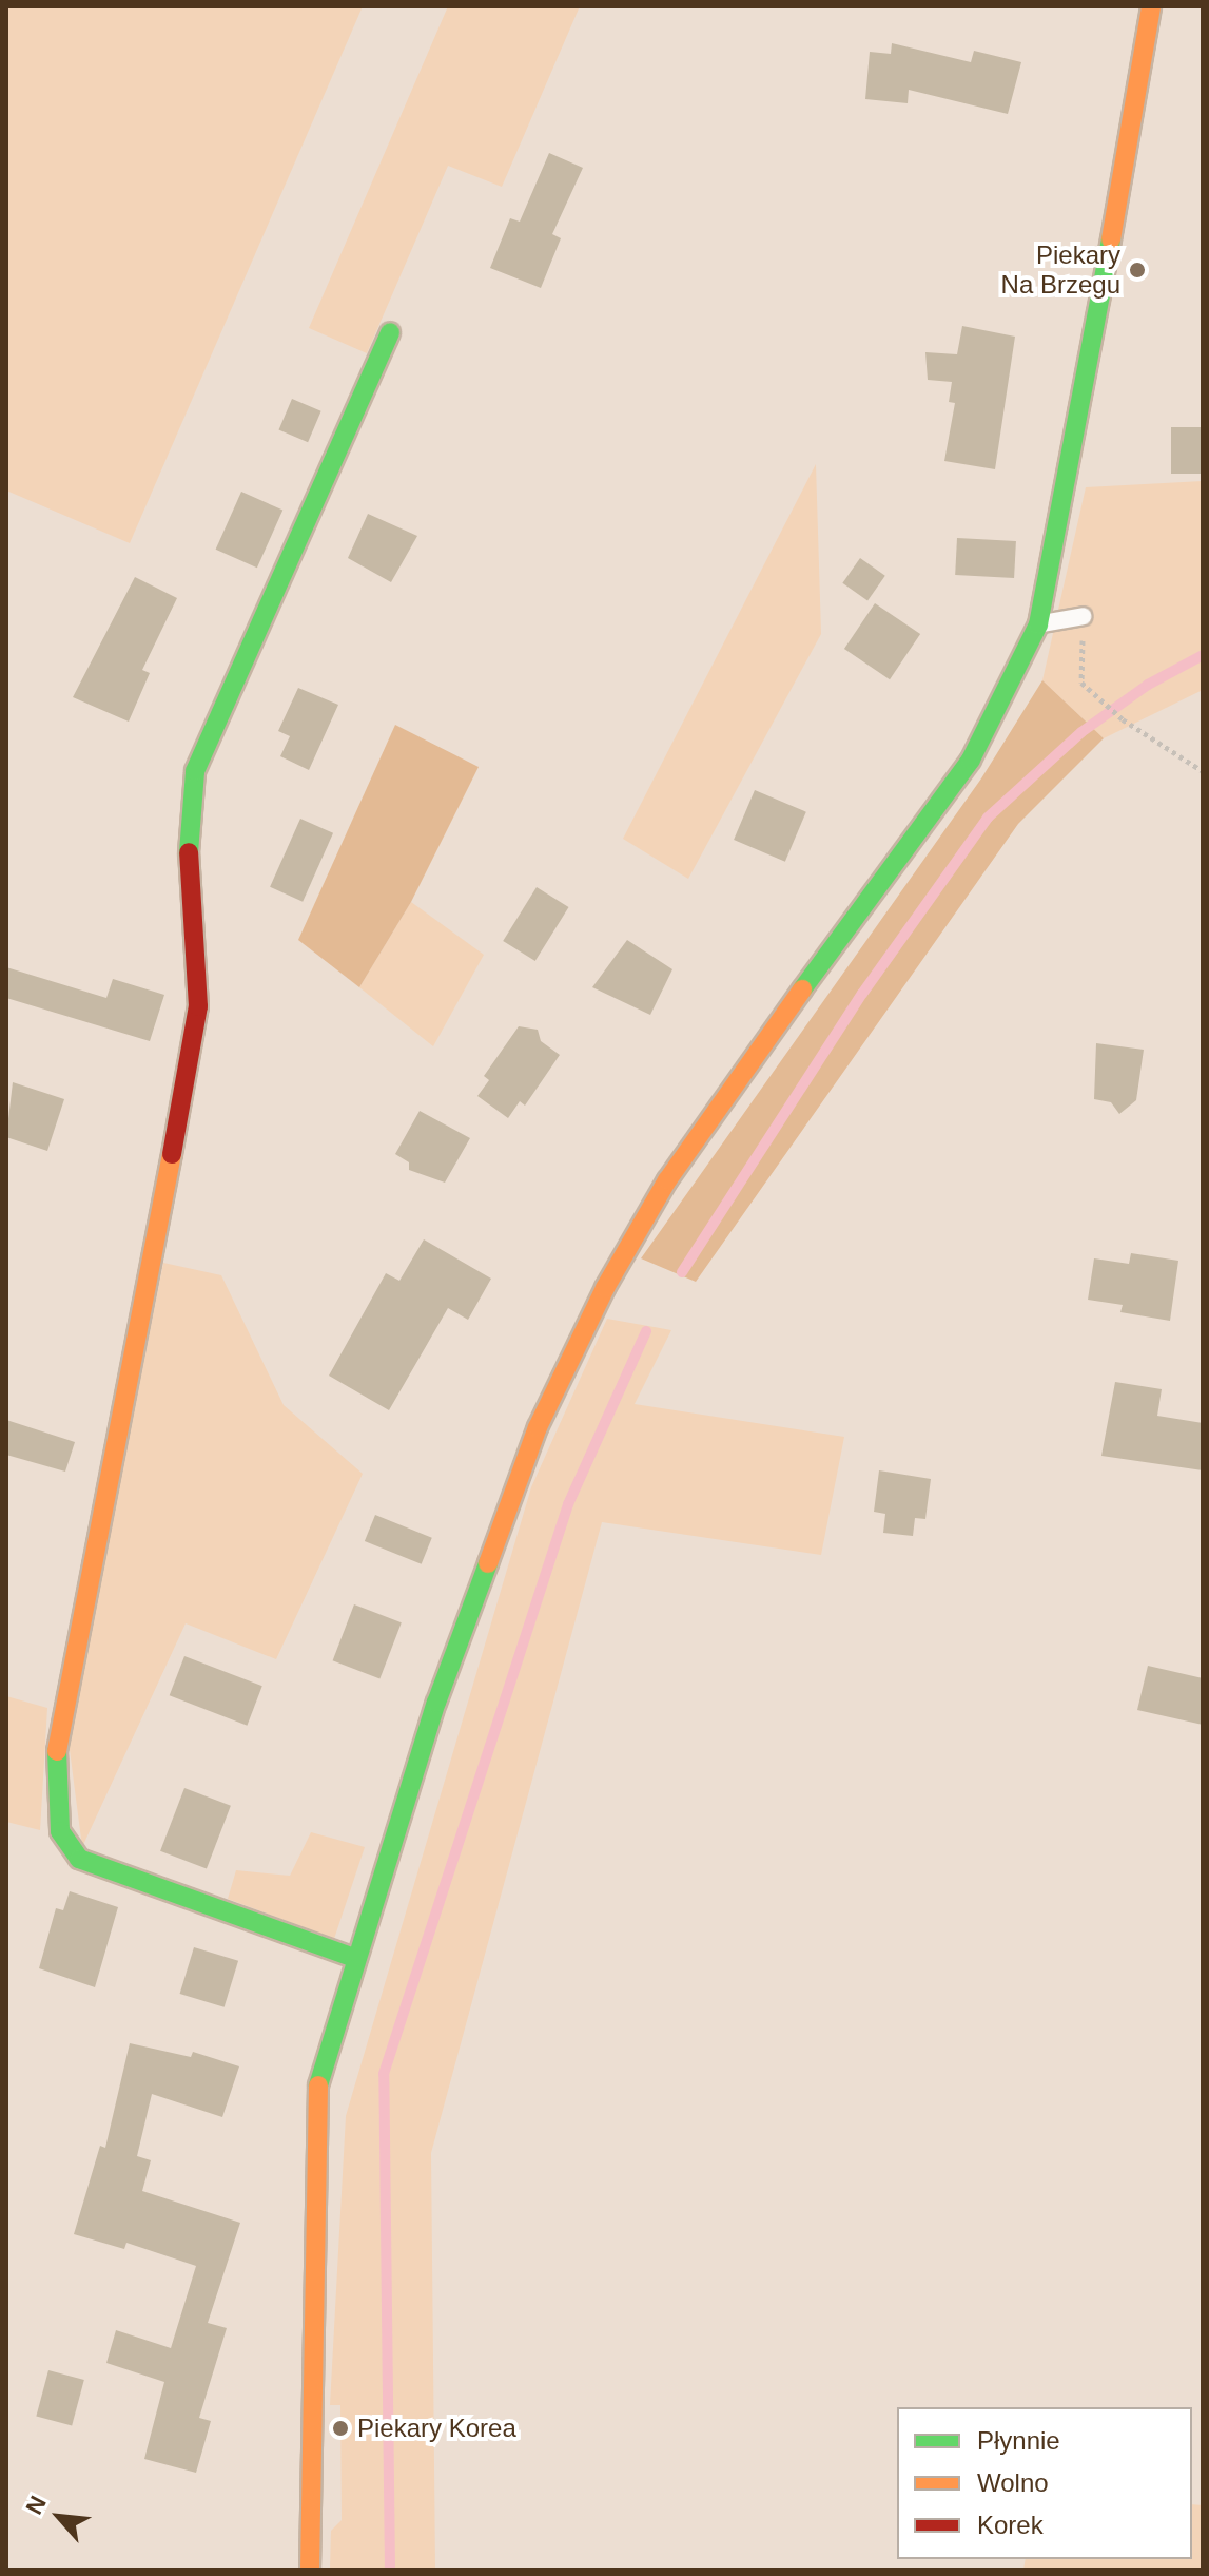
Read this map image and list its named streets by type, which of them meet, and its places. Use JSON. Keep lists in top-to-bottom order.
{
  "places": ["Piekary Na Brzegu", "Piekary Korea"],
  "legend": ["Płynnie", "Wolno", "Korek"],
  "north": "top left"
}
